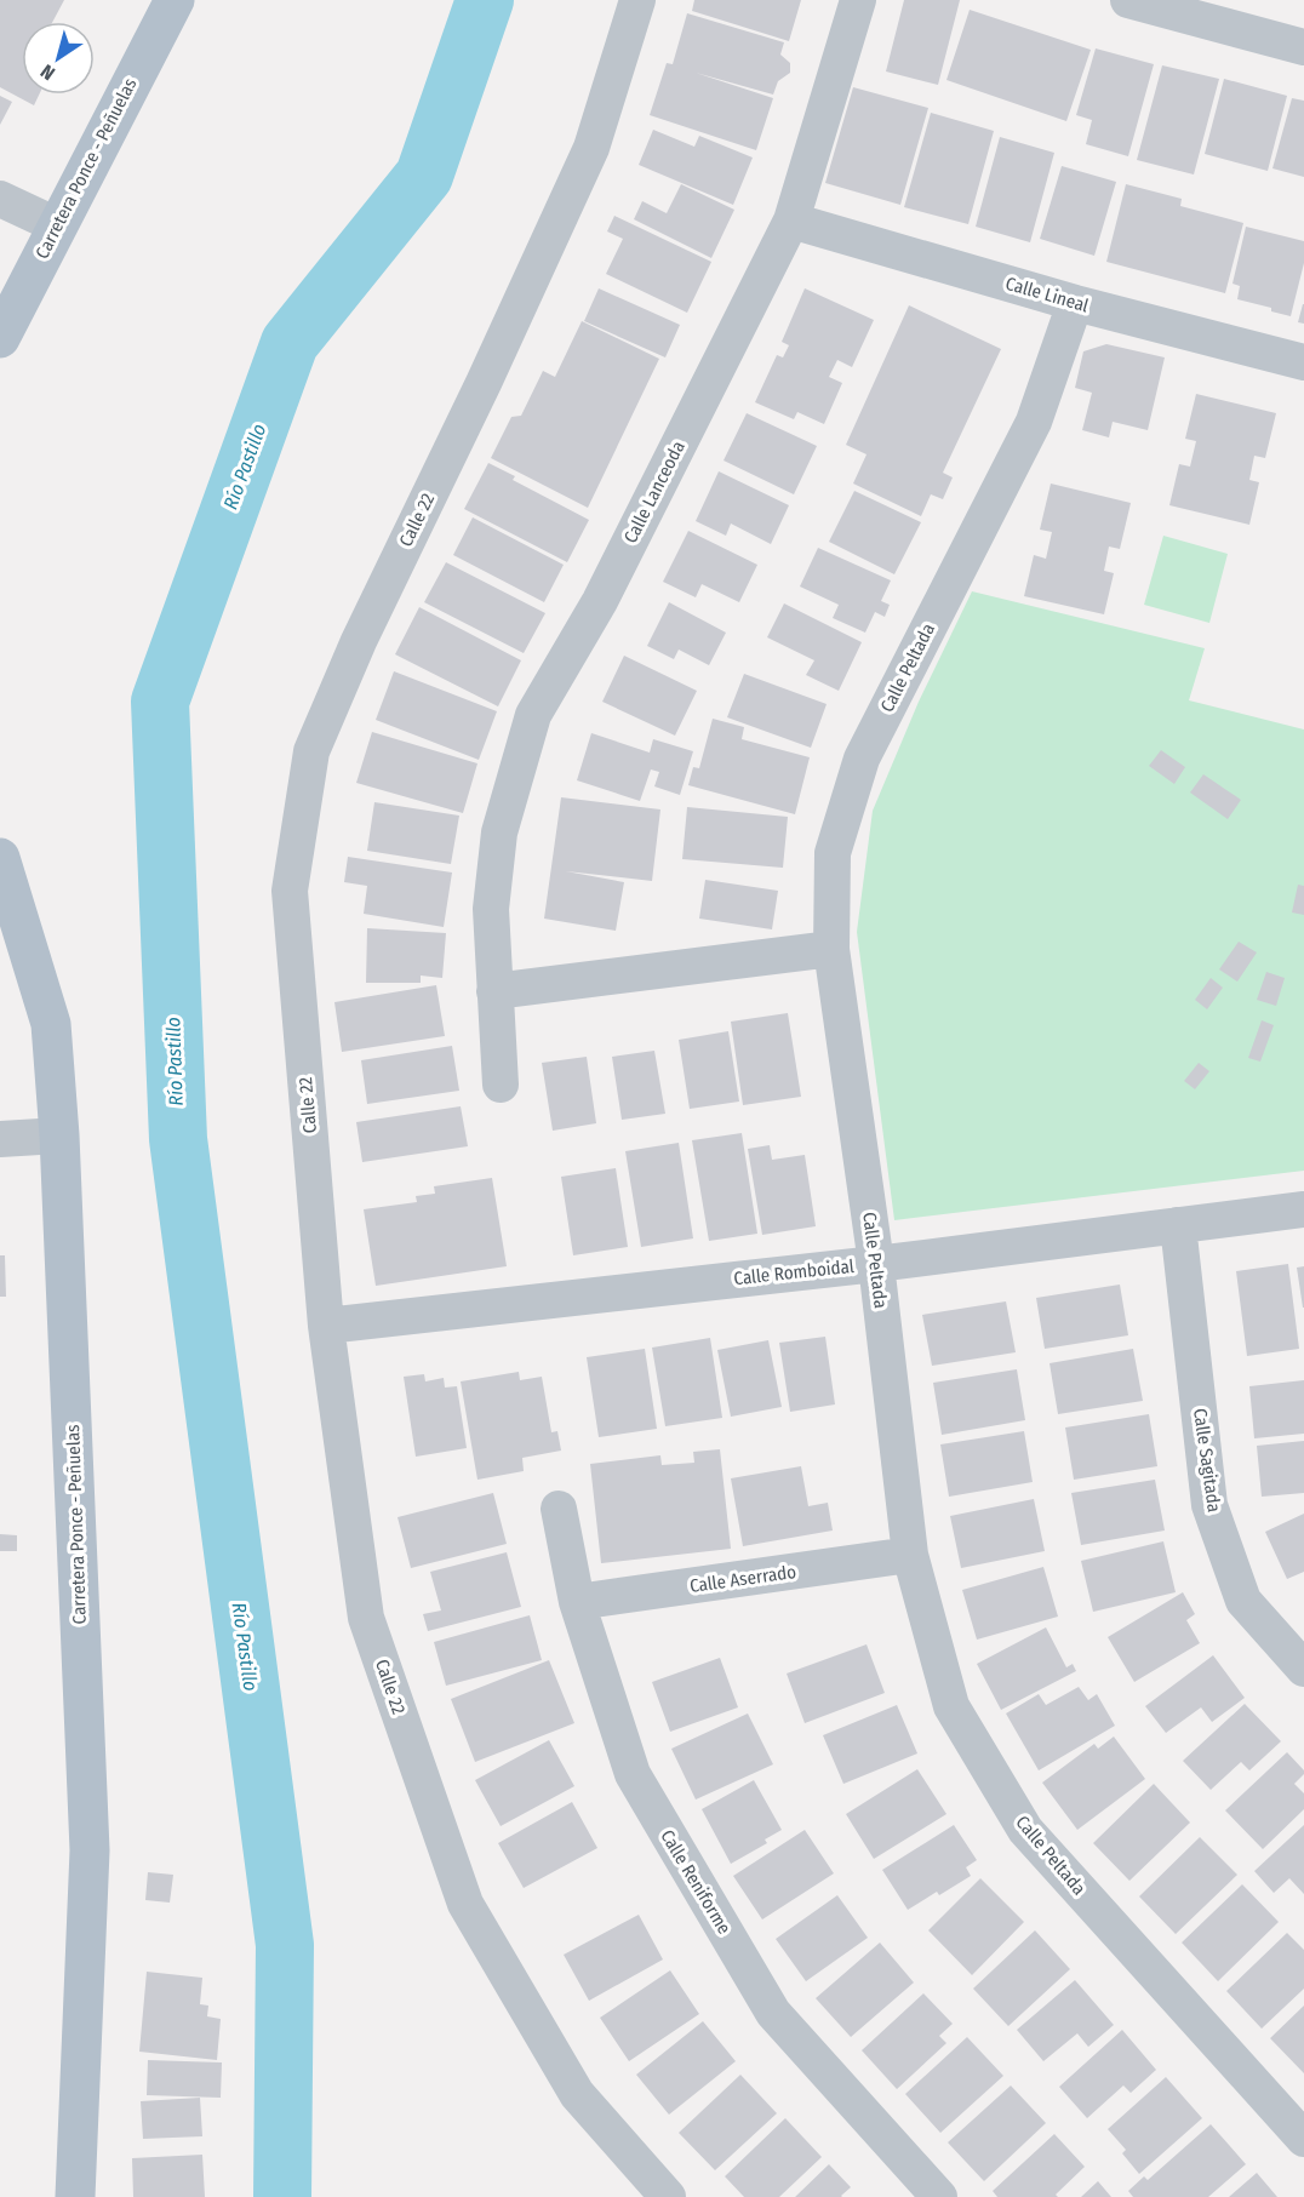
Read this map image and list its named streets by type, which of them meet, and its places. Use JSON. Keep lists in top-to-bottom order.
{
  "streets": {
    "main road": ["Carretera Ponce - Peñuelas"],
    "street": [
      "Calle Lineal",
      "Calle Lanceoda",
      "Calle 22",
      "Calle Peltada",
      "Calle Romboidal",
      "Calle Sagitada",
      "Calle Aserrado",
      "Calle Reniforme"
    ]
  },
  "crossings": [
    ["Calle Lineal", "Calle Lanceoda"],
    ["Calle Lineal", "Calle Peltada"],
    ["Calle 22", "Calle Romboidal"],
    ["Calle Peltada", "Calle Romboidal"],
    ["Calle Peltada", "Calle Aserrado"],
    ["Calle Romboidal", "Calle Sagitada"],
    ["Calle Aserrado", "Calle Reniforme"]
  ],
  "water": ["Río Pastillo"],
  "north": "bottom left"
}
